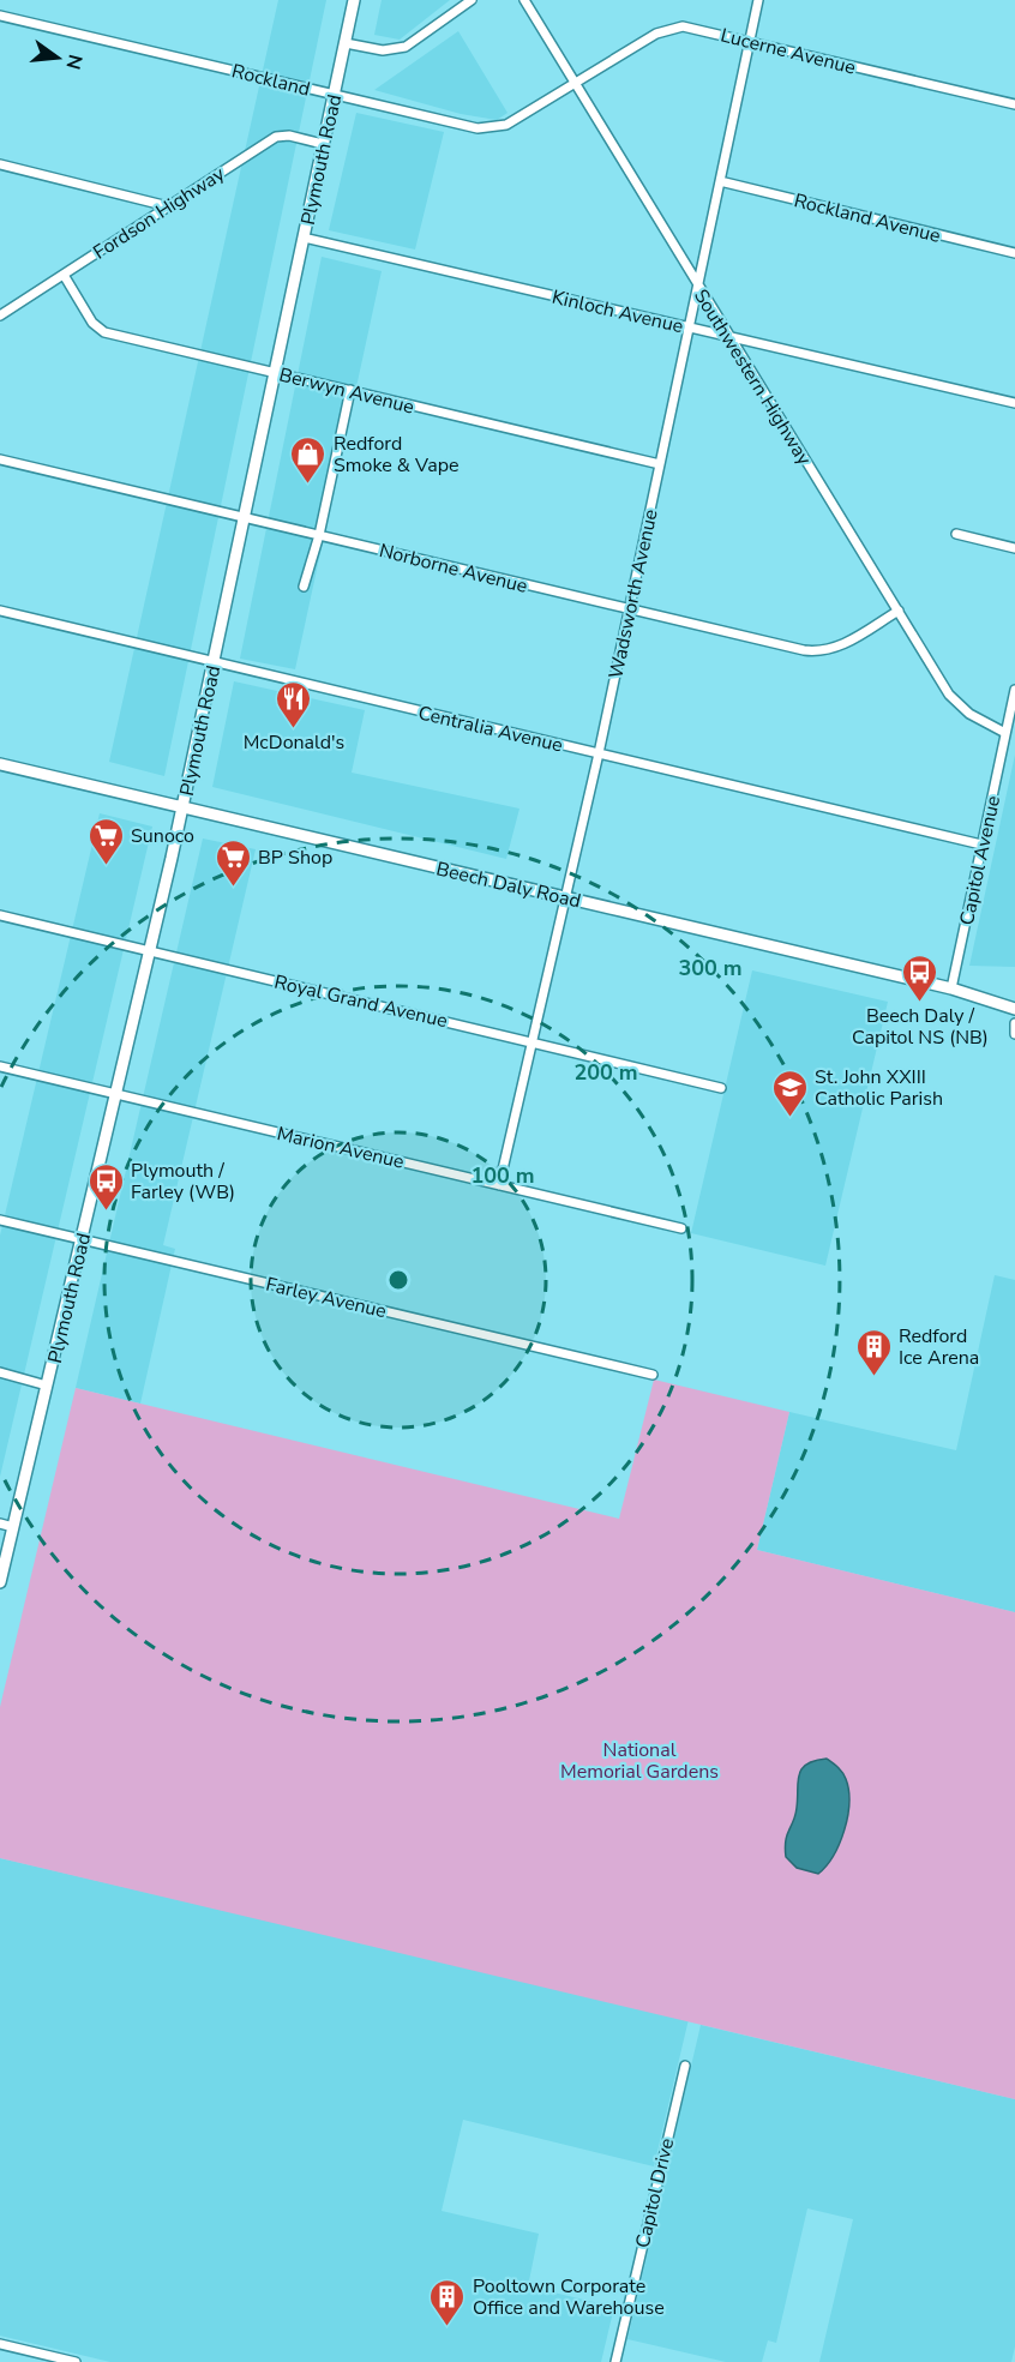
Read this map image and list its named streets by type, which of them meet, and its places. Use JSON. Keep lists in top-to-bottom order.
{
  "streets": {
    "main road": ["Plymouth Road", "Beech Daly Road"],
    "street": [
      "Lucerne Avenue",
      "Rockland",
      "Fordson Highway",
      "Rockland Avenue",
      "Kinloch Avenue",
      "Southwestern Highway",
      "Berwyn Avenue",
      "Norborne Avenue",
      "Wadsworth Avenue",
      "Centralia Avenue",
      "Capitol Avenue",
      "Royal Grand Avenue",
      "Marion Avenue",
      "Farley Avenue",
      "Capitol Drive"
    ]
  },
  "crossings": [
    ["Lucerne Avenue", "Rockland"],
    ["Lucerne Avenue", "Southwestern Highway"],
    ["Lucerne Avenue", "Wadsworth Avenue"],
    ["Rockland", "Plymouth Road"],
    ["Rockland", "Southwestern Highway"],
    ["Plymouth Road", "Fordson Highway"],
    ["Plymouth Road", "Kinloch Avenue"],
    ["Plymouth Road", "Berwyn Avenue"],
    ["Plymouth Road", "Norborne Avenue"],
    ["Plymouth Road", "Centralia Avenue"],
    ["Plymouth Road", "Beech Daly Road"],
    ["Plymouth Road", "Royal Grand Avenue"],
    ["Plymouth Road", "Marion Avenue"],
    ["Plymouth Road", "Farley Avenue"],
    ["Fordson Highway", "Berwyn Avenue"],
    ["Rockland Avenue", "Wadsworth Avenue"],
    ["Kinloch Avenue", "Southwestern Highway"],
    ["Kinloch Avenue", "Wadsworth Avenue"],
    ["Southwestern Highway", "Norborne Avenue"],
    ["Southwestern Highway", "Wadsworth Avenue"],
    ["Southwestern Highway", "Capitol Avenue"],
    ["Berwyn Avenue", "Wadsworth Avenue"],
    ["Norborne Avenue", "Wadsworth Avenue"],
    ["Wadsworth Avenue", "Centralia Avenue"],
    ["Wadsworth Avenue", "Beech Daly Road"],
    ["Wadsworth Avenue", "Royal Grand Avenue"],
    ["Wadsworth Avenue", "Marion Avenue"],
    ["Centralia Avenue", "Capitol Avenue"],
    ["Capitol Avenue", "Beech Daly Road"]
  ],
  "parks": ["National Memorial Gardens"],
  "places": {
    "shop": ["Redford Smoke & Vape"],
    "restaurant": ["McDonald's"],
    "supermarket": ["Sunoco", "BP Shop"],
    "bus stop": ["Beech Daly / Capitol NS (NB)", "Plymouth / Farley (WB)"],
    "school or university": ["St. John XXIII Catholic Parish"],
    "building": ["Redford Ice Arena", "Pooltown Corporate Office and Warehouse"]
  },
  "north": "right",
  "rings": ["300 m", "200 m", "100 m"]
}
